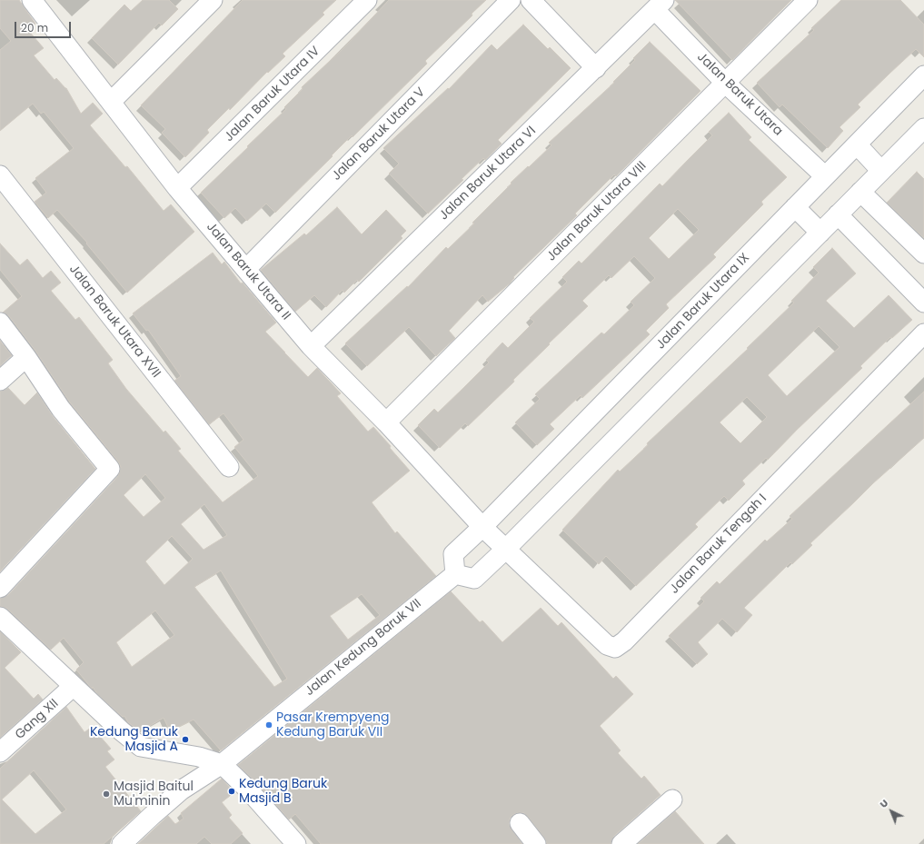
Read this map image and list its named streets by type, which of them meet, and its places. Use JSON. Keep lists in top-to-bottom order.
{
  "streets": {
    "street": [
      "Jalan Baruk Utara IV",
      "Jalan Baruk Utara",
      "Jalan Baruk Utara V",
      "Jalan Baruk Utara VI",
      "Jalan Baruk Utara VIII",
      "Jalan Baruk Utara II",
      "Jalan Baruk Utara IX",
      "Jalan Baruk Utara XVII",
      "Jalan Baruk Tengah I",
      "Jalan Kedung Baruk VII",
      "Gang XII"
    ]
  },
  "crossings": [
    ["Jalan Baruk Utara IV", "Jalan Baruk Utara II"],
    ["Jalan Baruk Utara", "Jalan Baruk Utara VI"],
    ["Jalan Baruk Utara", "Jalan Baruk Utara VIII"],
    ["Jalan Baruk Utara", "Jalan Baruk Utara IX"],
    ["Jalan Baruk Utara V", "Jalan Baruk Utara II"],
    ["Jalan Baruk Utara VI", "Jalan Baruk Utara II"],
    ["Jalan Baruk Utara VIII", "Jalan Baruk Utara II"],
    ["Jalan Baruk Utara II", "Jalan Baruk Utara IX"],
    ["Jalan Baruk Utara II", "Jalan Baruk Tengah I"]
  ],
  "places": [
    "Pasar Krempyeng Kedung Baruk VII",
    "Kedung Baruk Masjid A",
    "Kedung Baruk Masjid B",
    "Masjid Baitul Mu'minin"
  ],
  "scale_bar": "20 m",
  "north": "top left"
}
